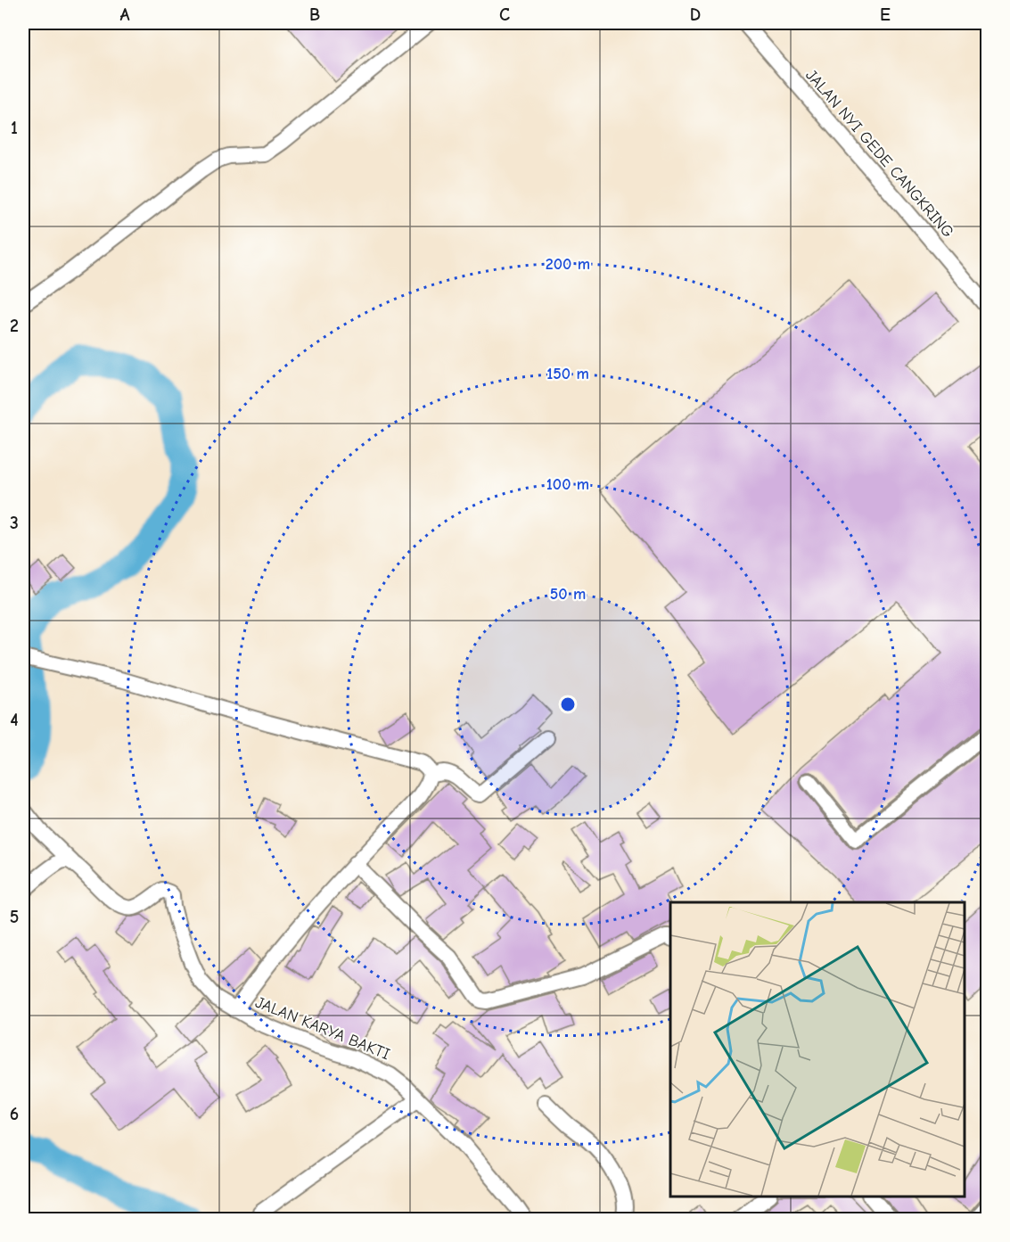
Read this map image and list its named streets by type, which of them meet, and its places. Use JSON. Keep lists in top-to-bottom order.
{
  "streets": {
    "street": ["JALAN NYI GEDE CANGKRING", "JALAN KARYA BAKTI"]
  },
  "grid": {
    "columns": [
      "A",
      "B",
      "C",
      "D",
      "E"
    ],
    "rows": [
      "1",
      "2",
      "3",
      "4",
      "5",
      "6"
    ]
  },
  "rings": [
    "200 m",
    "150 m",
    "100 m",
    "50 m"
  ]
}
